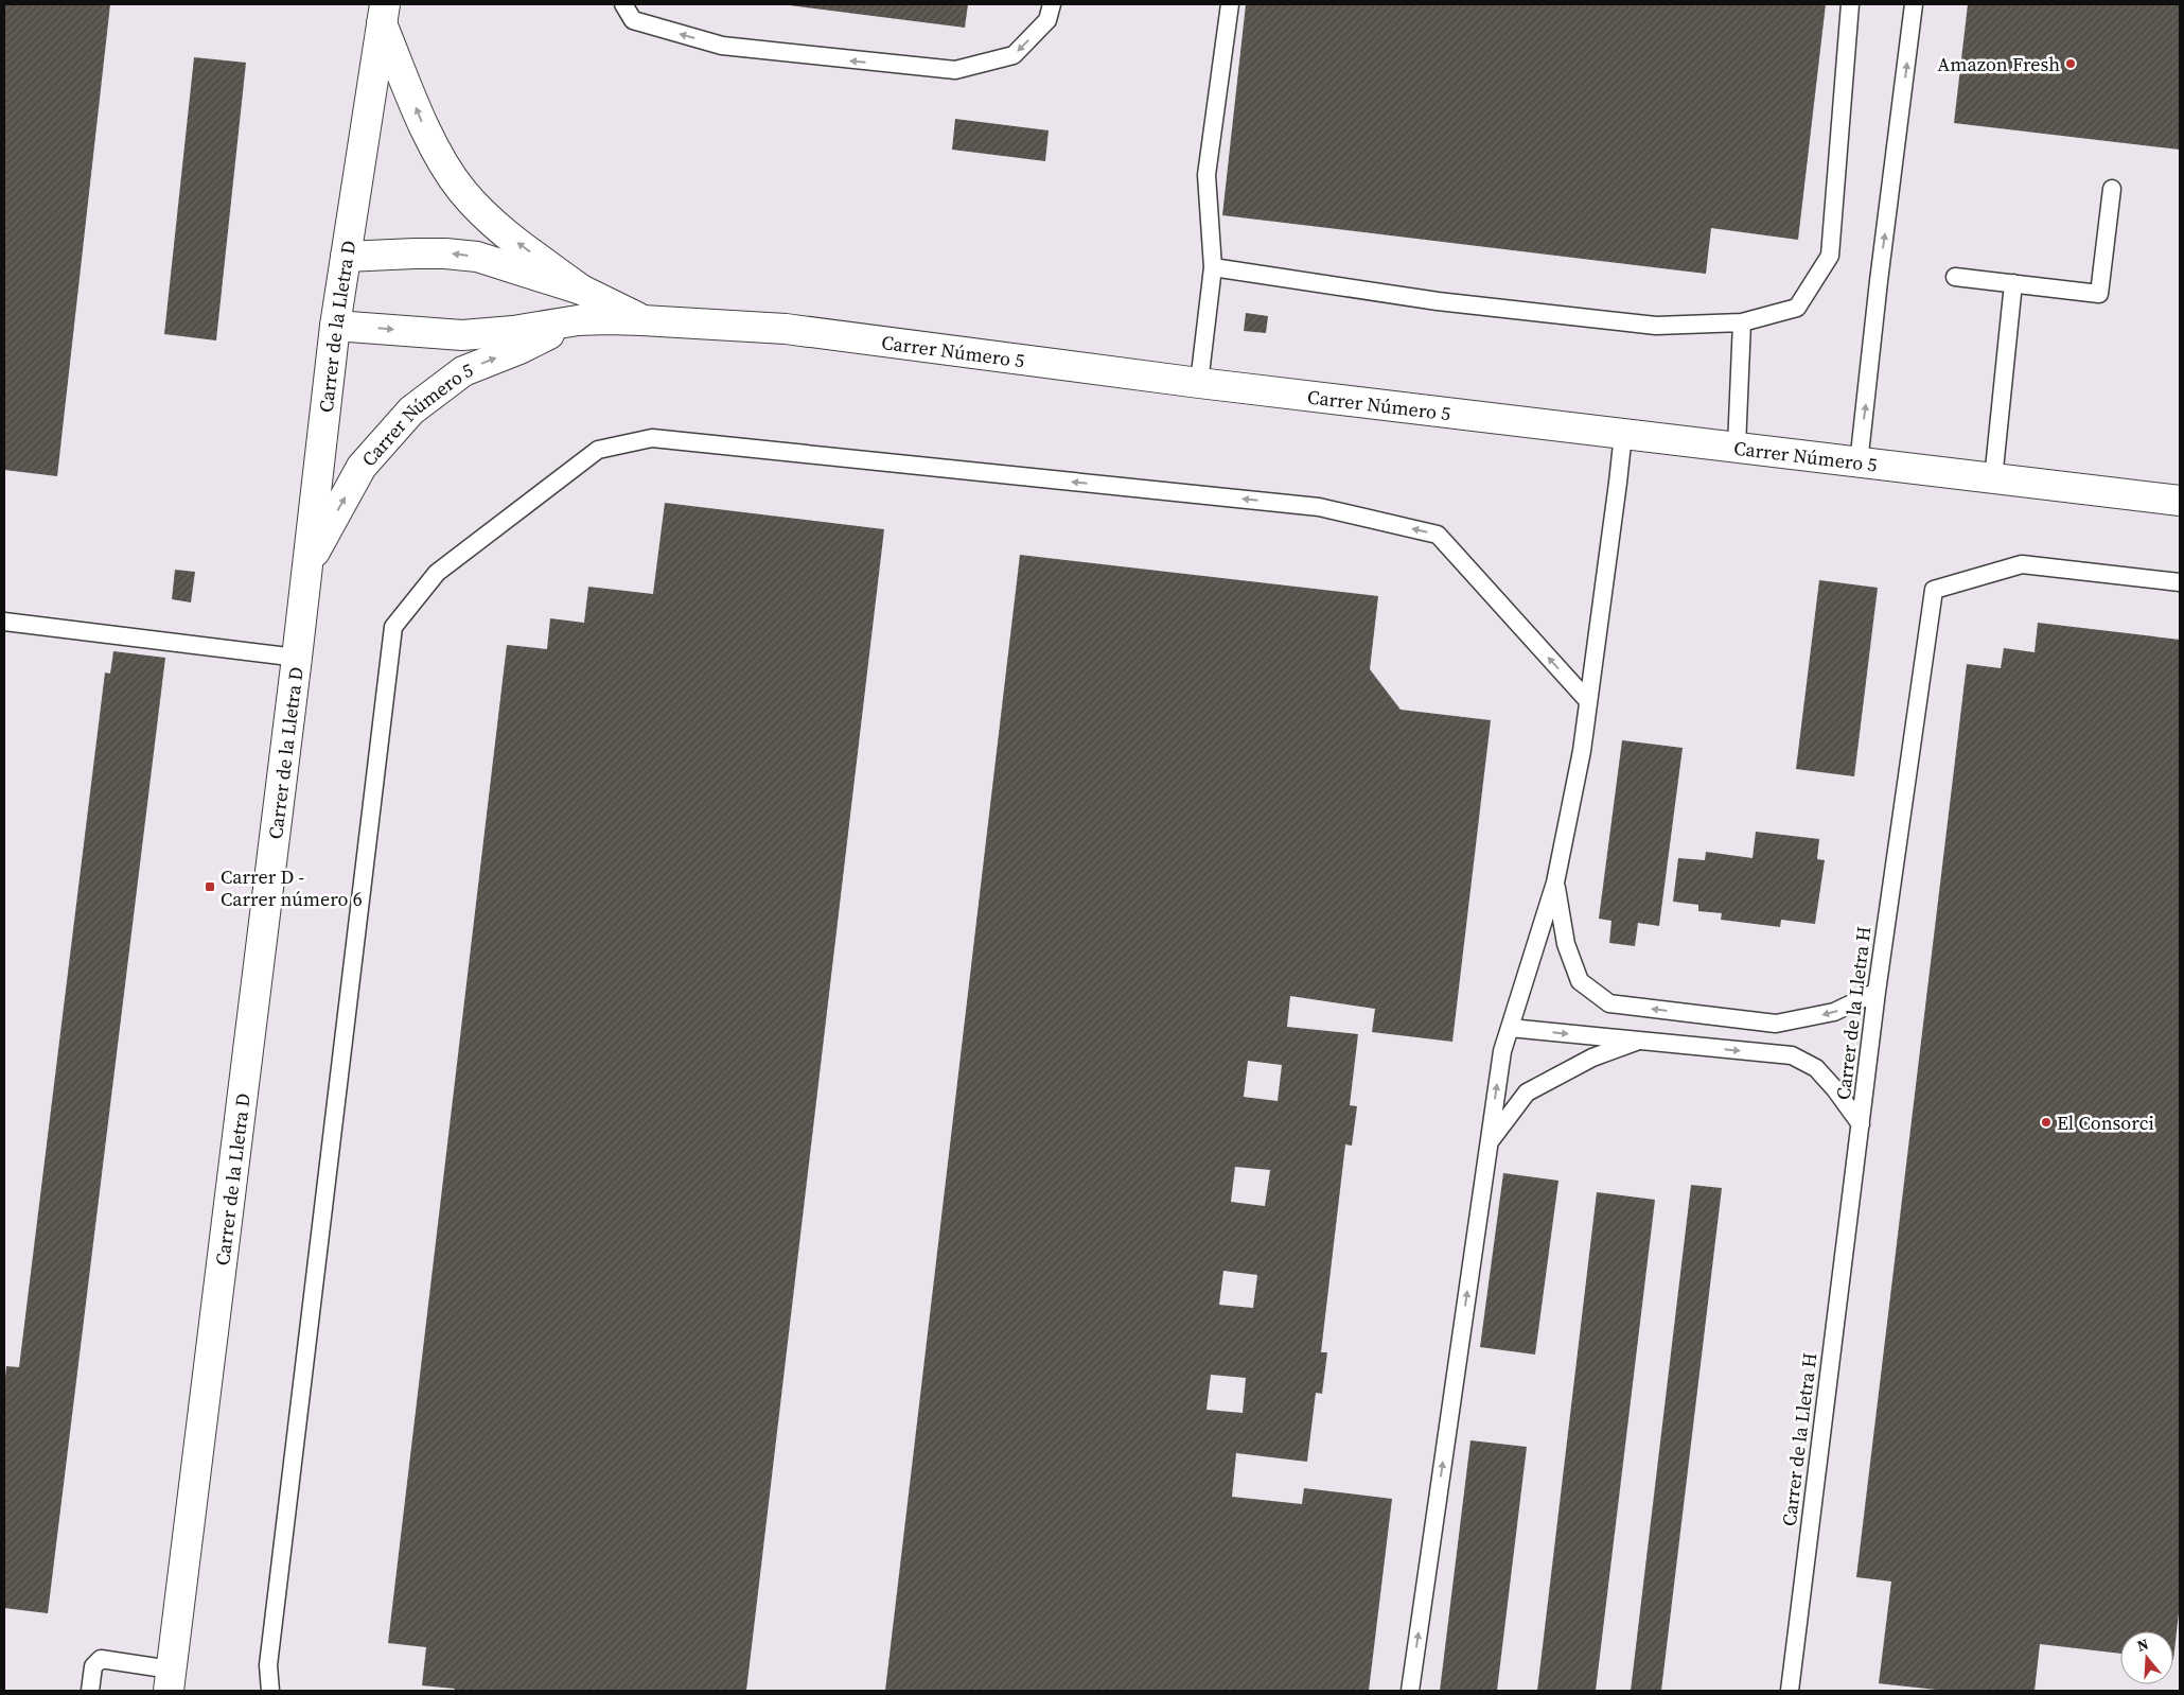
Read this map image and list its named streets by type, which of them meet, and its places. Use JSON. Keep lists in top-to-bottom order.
{
  "streets": {
    "street": ["Carrer de la Lletra D", "Carrer Número 5"],
    "lane": ["Carrer de la Lletra H"]
  },
  "crossings": [
    ["Carrer de la Lletra D", "Carrer Número 5"]
  ],
  "places": {
    "other": ["Amazon Fresh", "El Consorci"],
    "transit": ["Carrer D - Carrer número 6"]
  },
  "north": "top"
}
